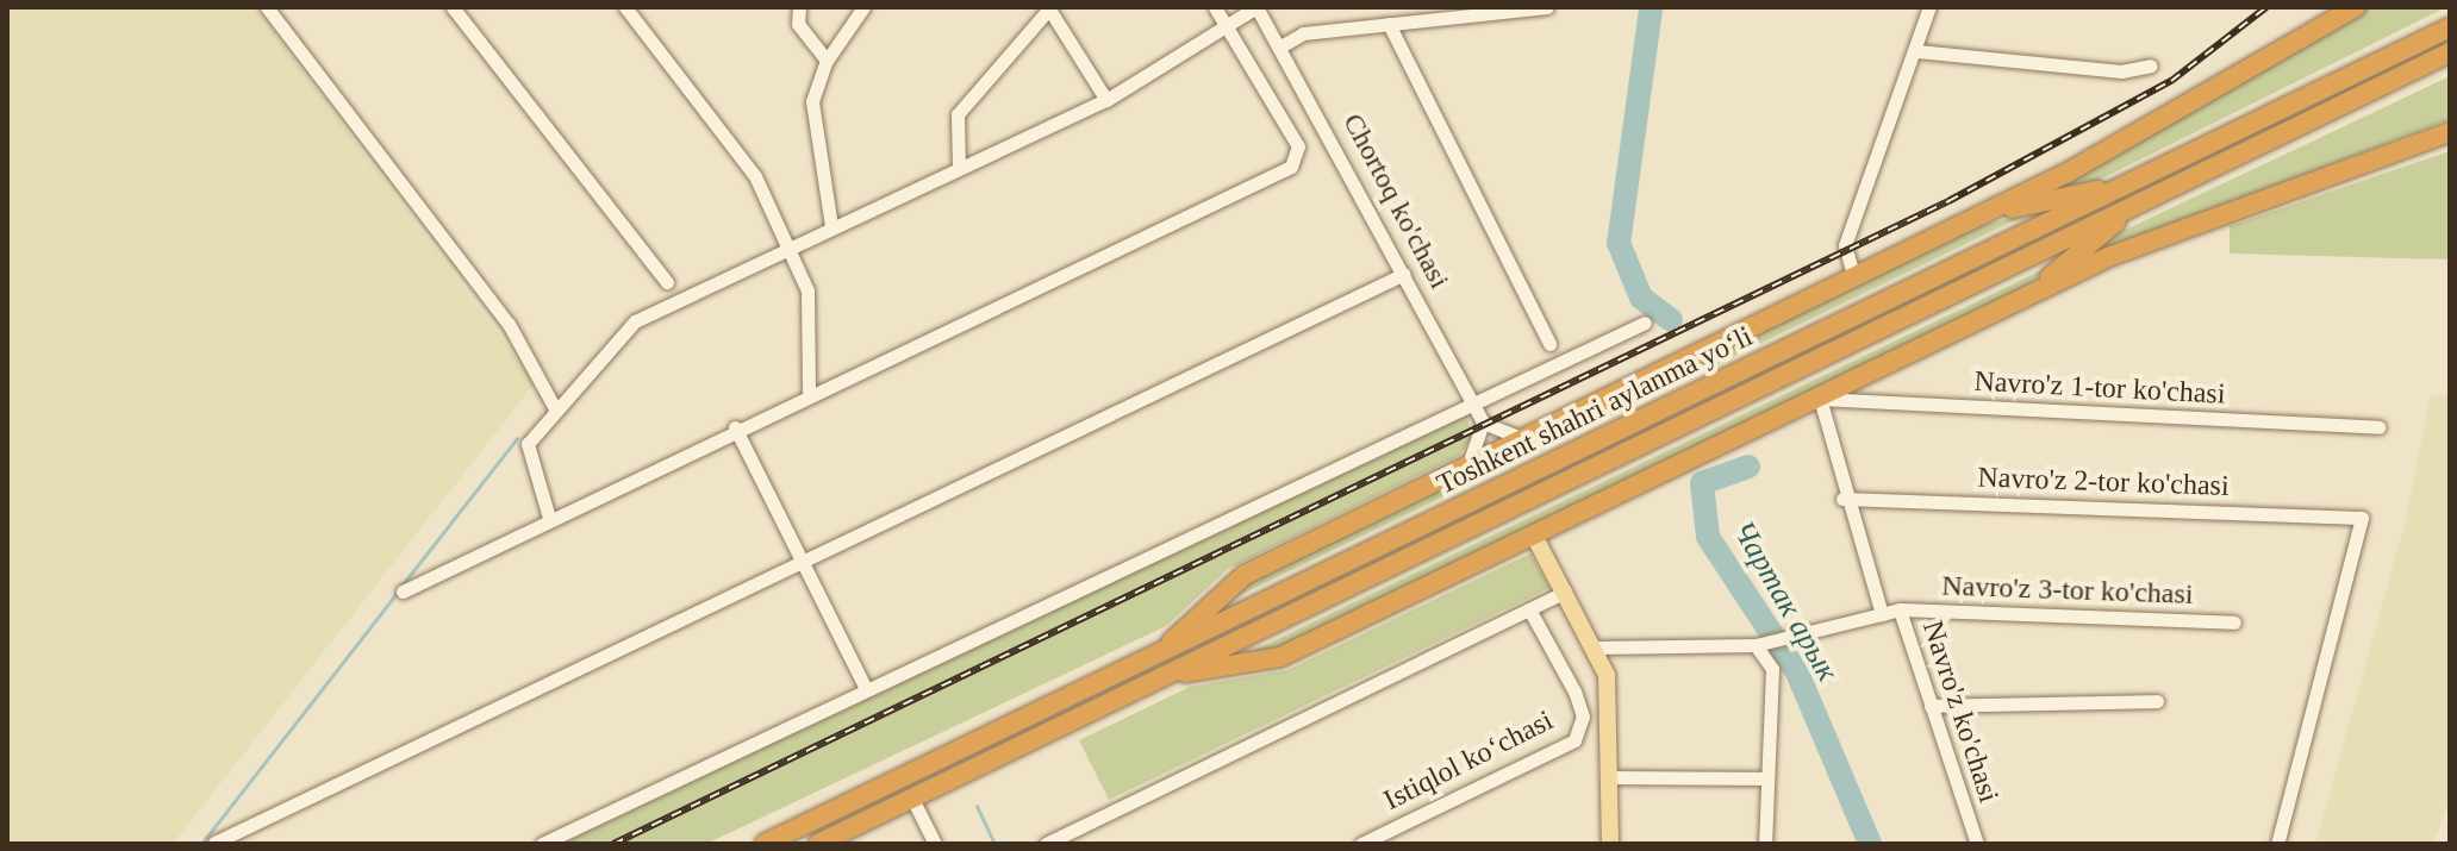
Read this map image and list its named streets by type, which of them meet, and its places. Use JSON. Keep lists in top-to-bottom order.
{
  "streets": {
    "highway": ["Toshkent shahri aylanma yoʻli"],
    "street": [
      "Chortoq ko'chasi",
      "Navro'z 1-tor ko'chasi",
      "Navro'z 2-tor ko'chasi",
      "Navro'z 3-tor ko'chasi",
      "Navro'z ko'chasi",
      "Istiqlol koʻchasi"
    ]
  },
  "crossings": [
    ["Navro'z 1-tor ko'chasi", "Navro'z ko'chasi"],
    ["Navro'z 2-tor ko'chasi", "Navro'z ko'chasi"],
    ["Navro'z 3-tor ko'chasi", "Navro'z ko'chasi"]
  ],
  "water": ["Чартак арык"]
}
